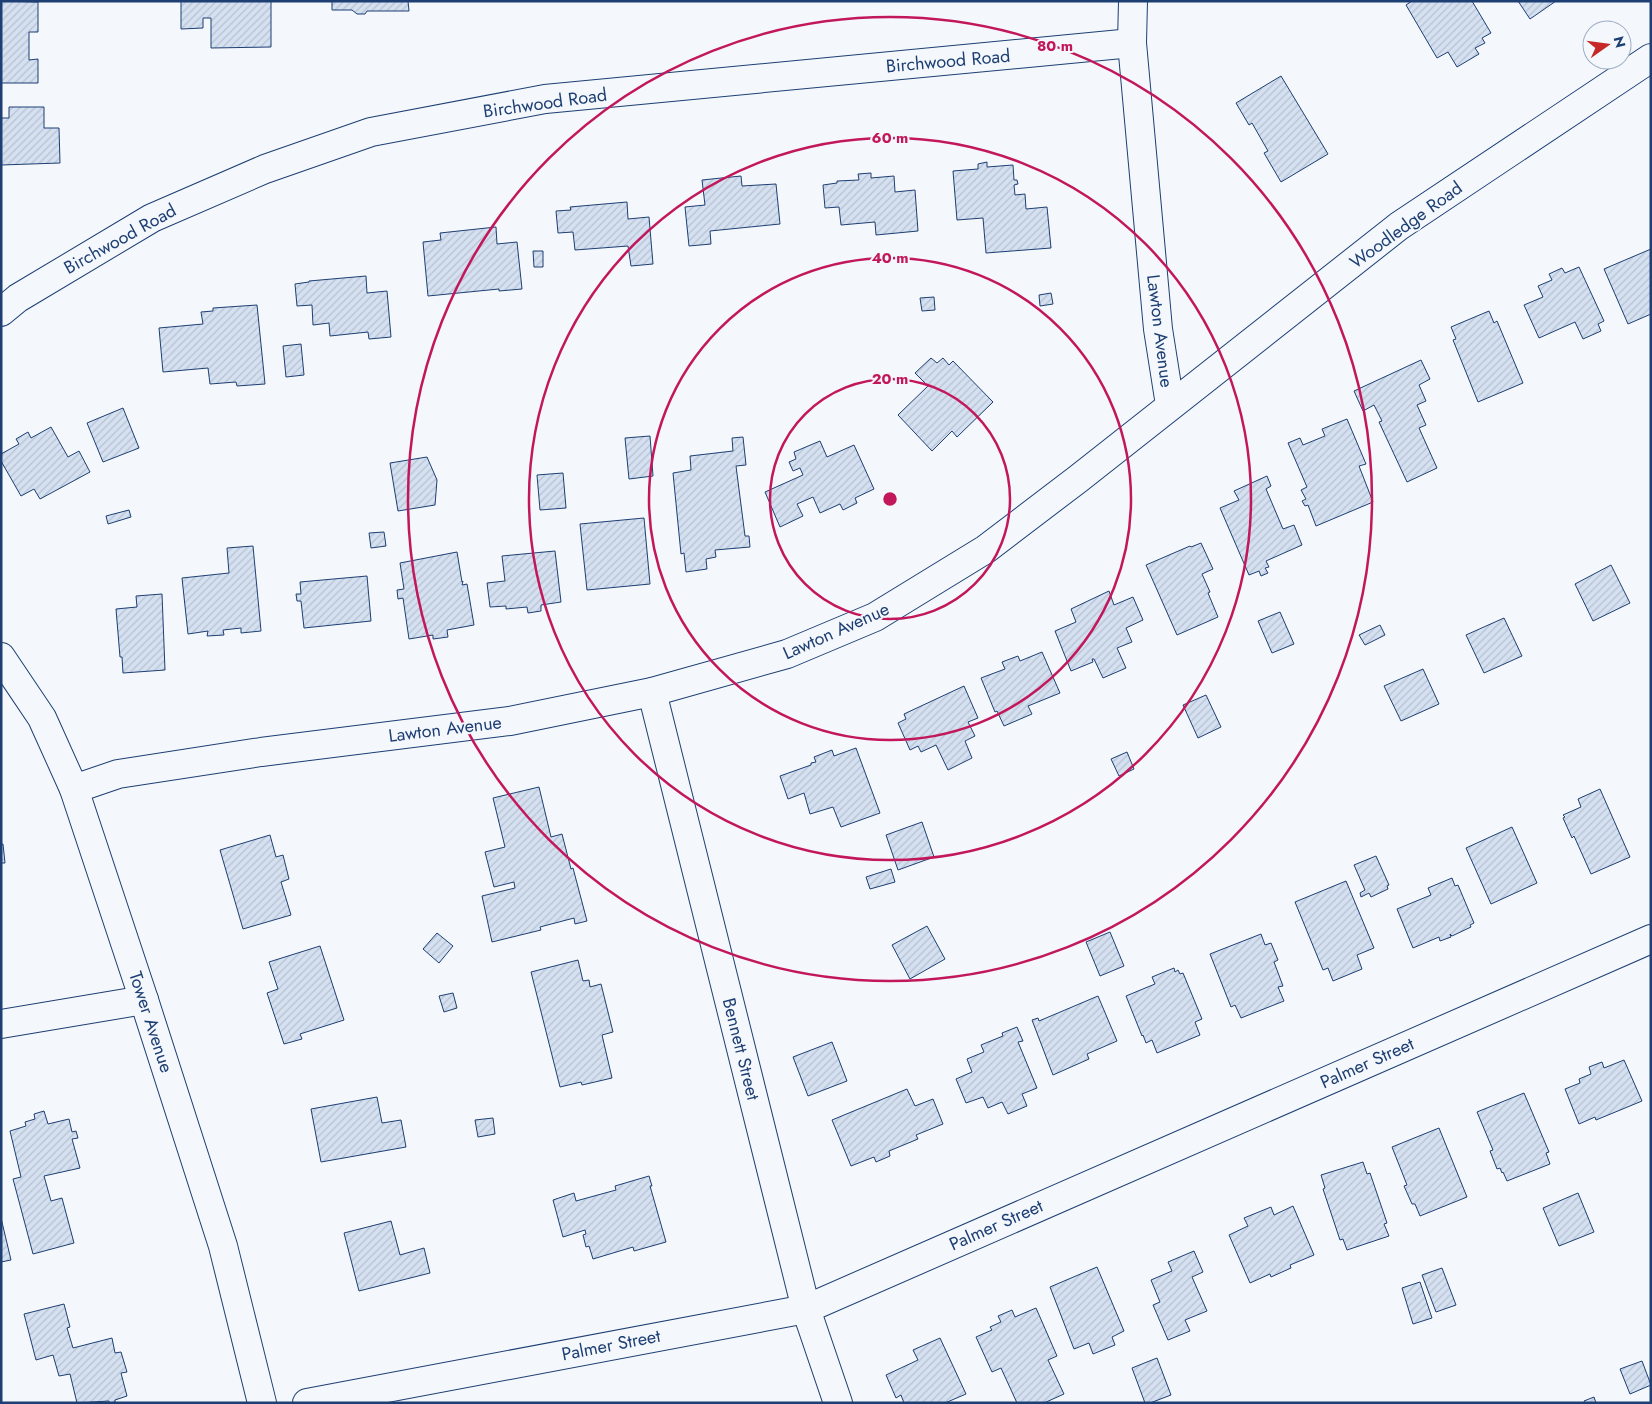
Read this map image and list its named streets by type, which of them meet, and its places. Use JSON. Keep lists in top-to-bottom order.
{
  "streets": {
    "street": [
      "Birchwood Road",
      "Woodledge Road",
      "Lawton Avenue",
      "Tower Avenue",
      "Bennett Street",
      "Palmer Street"
    ]
  },
  "crossings": [
    ["Birchwood Road", "Lawton Avenue"],
    ["Woodledge Road", "Lawton Avenue"],
    ["Lawton Avenue", "Tower Avenue"],
    ["Lawton Avenue", "Bennett Street"],
    ["Bennett Street", "Palmer Street"]
  ],
  "north": "right",
  "rings": [
    "80 m",
    "60 m",
    "40 m",
    "20 m"
  ]
}
